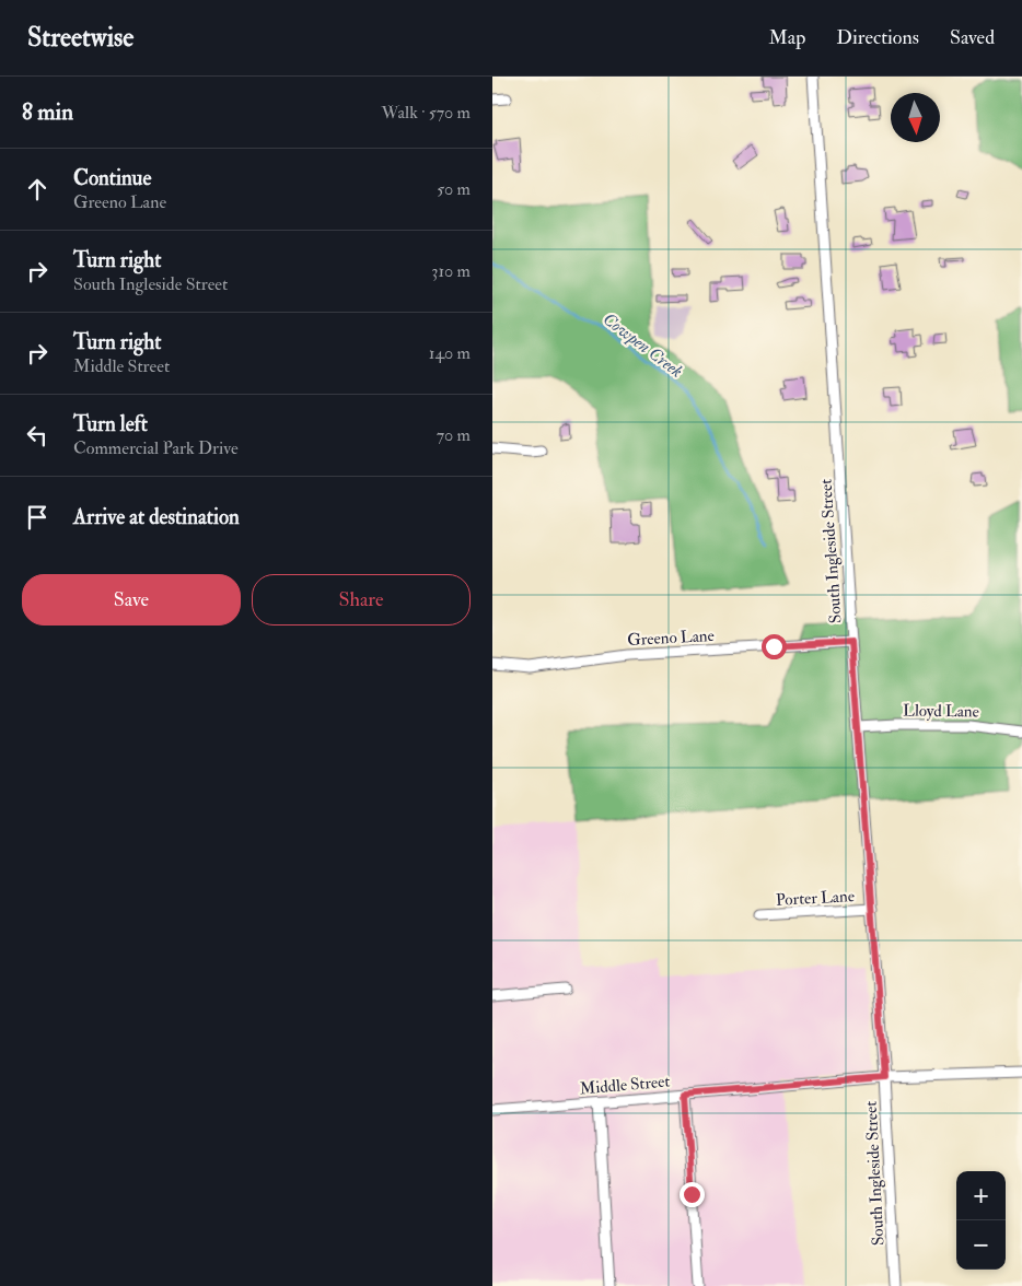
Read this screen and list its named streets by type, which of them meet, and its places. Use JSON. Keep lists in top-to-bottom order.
{
  "streets": {
    "street": [
      "South Ingleside Street",
      "Greeno Lane",
      "Lloyd Lane",
      "Porter Lane",
      "Middle Street"
    ]
  },
  "crossings": [
    ["South Ingleside Street", "Greeno Lane"],
    ["South Ingleside Street", "Lloyd Lane"],
    ["South Ingleside Street", "Porter Lane"],
    ["South Ingleside Street", "Middle Street"]
  ],
  "water": ["Cowpen Creek"],
  "north": "bottom",
  "page": {
    "header": "Streetwise",
    "nav": ["Map", "Directions", "Saved"],
    "heading": ["8 min", "Walk · 570 m"],
    "list": [
      ["Continue", "Greeno Lane", "50 m"],
      ["Turn right", "South Ingleside Street", "310 m"],
      ["Turn right", "Middle Street", "140 m"],
      ["Turn left", "Commercial Park Drive", "70 m"],
      "Arrive at destination"
    ],
    "buttons": ["Save", "Share"],
    "map_buttons": ["+", "−"]
  }
}
